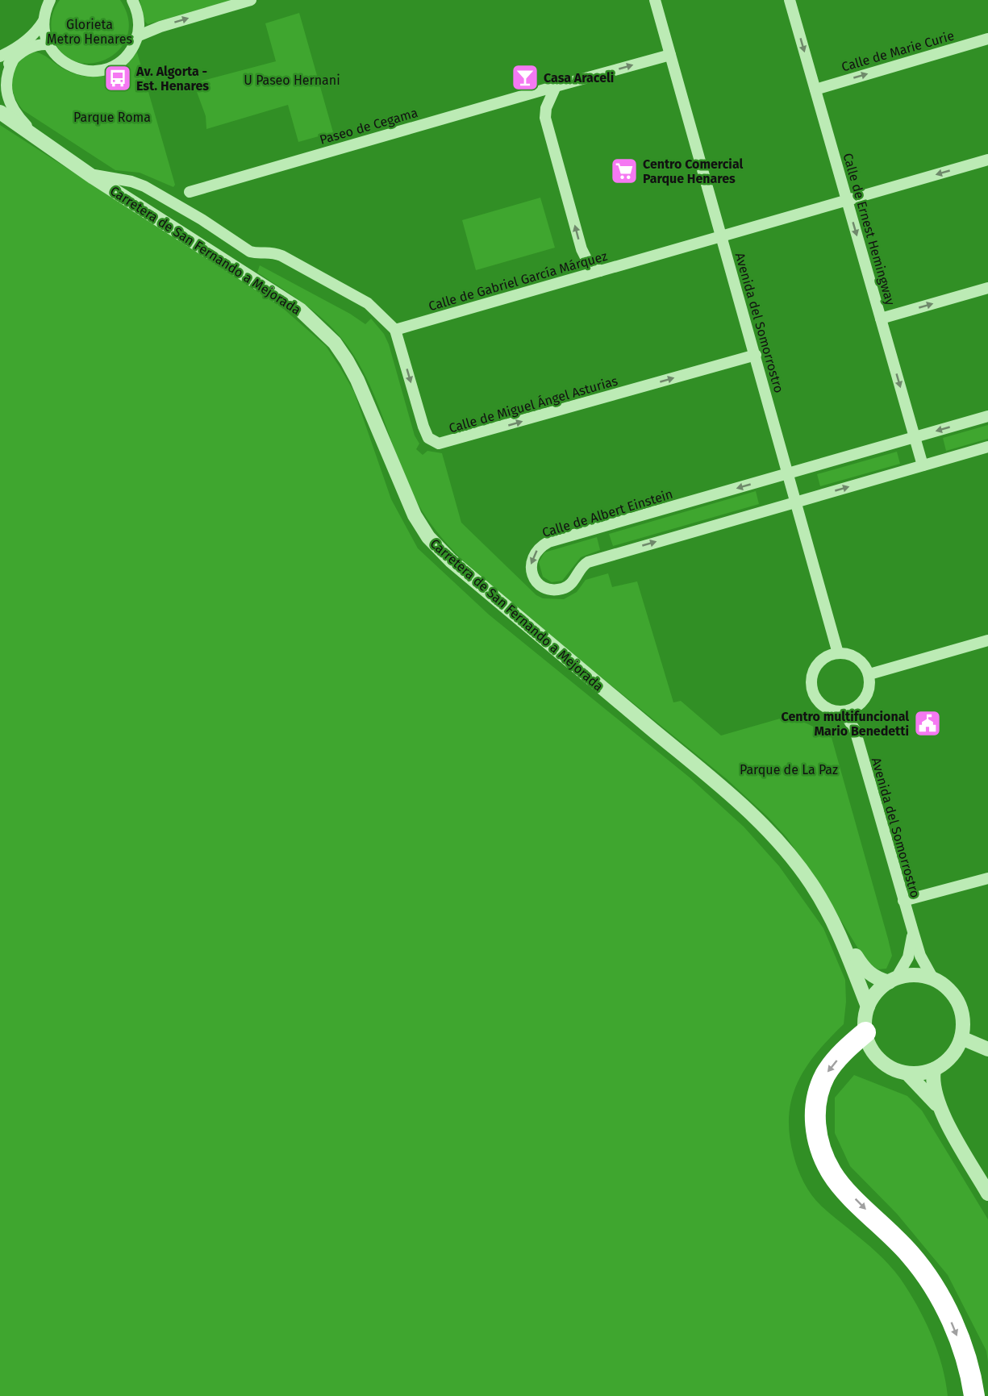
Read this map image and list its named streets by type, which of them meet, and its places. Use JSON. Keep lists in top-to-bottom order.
{
  "streets": {
    "street": [
      "Calle de Marie Curie",
      "Paseo de Cegama",
      "Calle de Ernest Hemingway",
      "Carretera de San Fernando a Mejorada",
      "Calle de Gabriel García Márquez",
      "Avenida del Somorrostro",
      "Calle de Miguel Ángel Asturias",
      "Calle de Albert Einstein"
    ]
  },
  "crossings": [
    ["Calle de Marie Curie", "Calle de Ernest Hemingway"],
    ["Paseo de Cegama", "Avenida del Somorrostro"],
    ["Calle de Ernest Hemingway", "Calle de Gabriel García Márquez"],
    ["Calle de Ernest Hemingway", "Calle de Albert Einstein"],
    ["Carretera de San Fernando a Mejorada", "Avenida del Somorrostro"],
    ["Calle de Gabriel García Márquez", "Avenida del Somorrostro"],
    ["Calle de Gabriel García Márquez", "Calle de Miguel Ángel Asturias"],
    ["Avenida del Somorrostro", "Calle de Miguel Ángel Asturias"],
    ["Avenida del Somorrostro", "Calle de Albert Einstein"]
  ],
  "one_way": ["Calle de Marie Curie", "Calle de Ernest Hemingway"],
  "parks": [
    "Glorieta Metro Henares",
    "U Paseo Hernani",
    "Parque Roma",
    "Parque de La Paz"
  ],
  "places": {
    "bar": ["Casa Araceli"],
    "bus stop": ["Av. Algorta - Est. Henares"],
    "supermarket": ["Centro Comercial Parque Henares"],
    "public building": ["Centro multifuncional Mario Benedetti"]
  }
}
